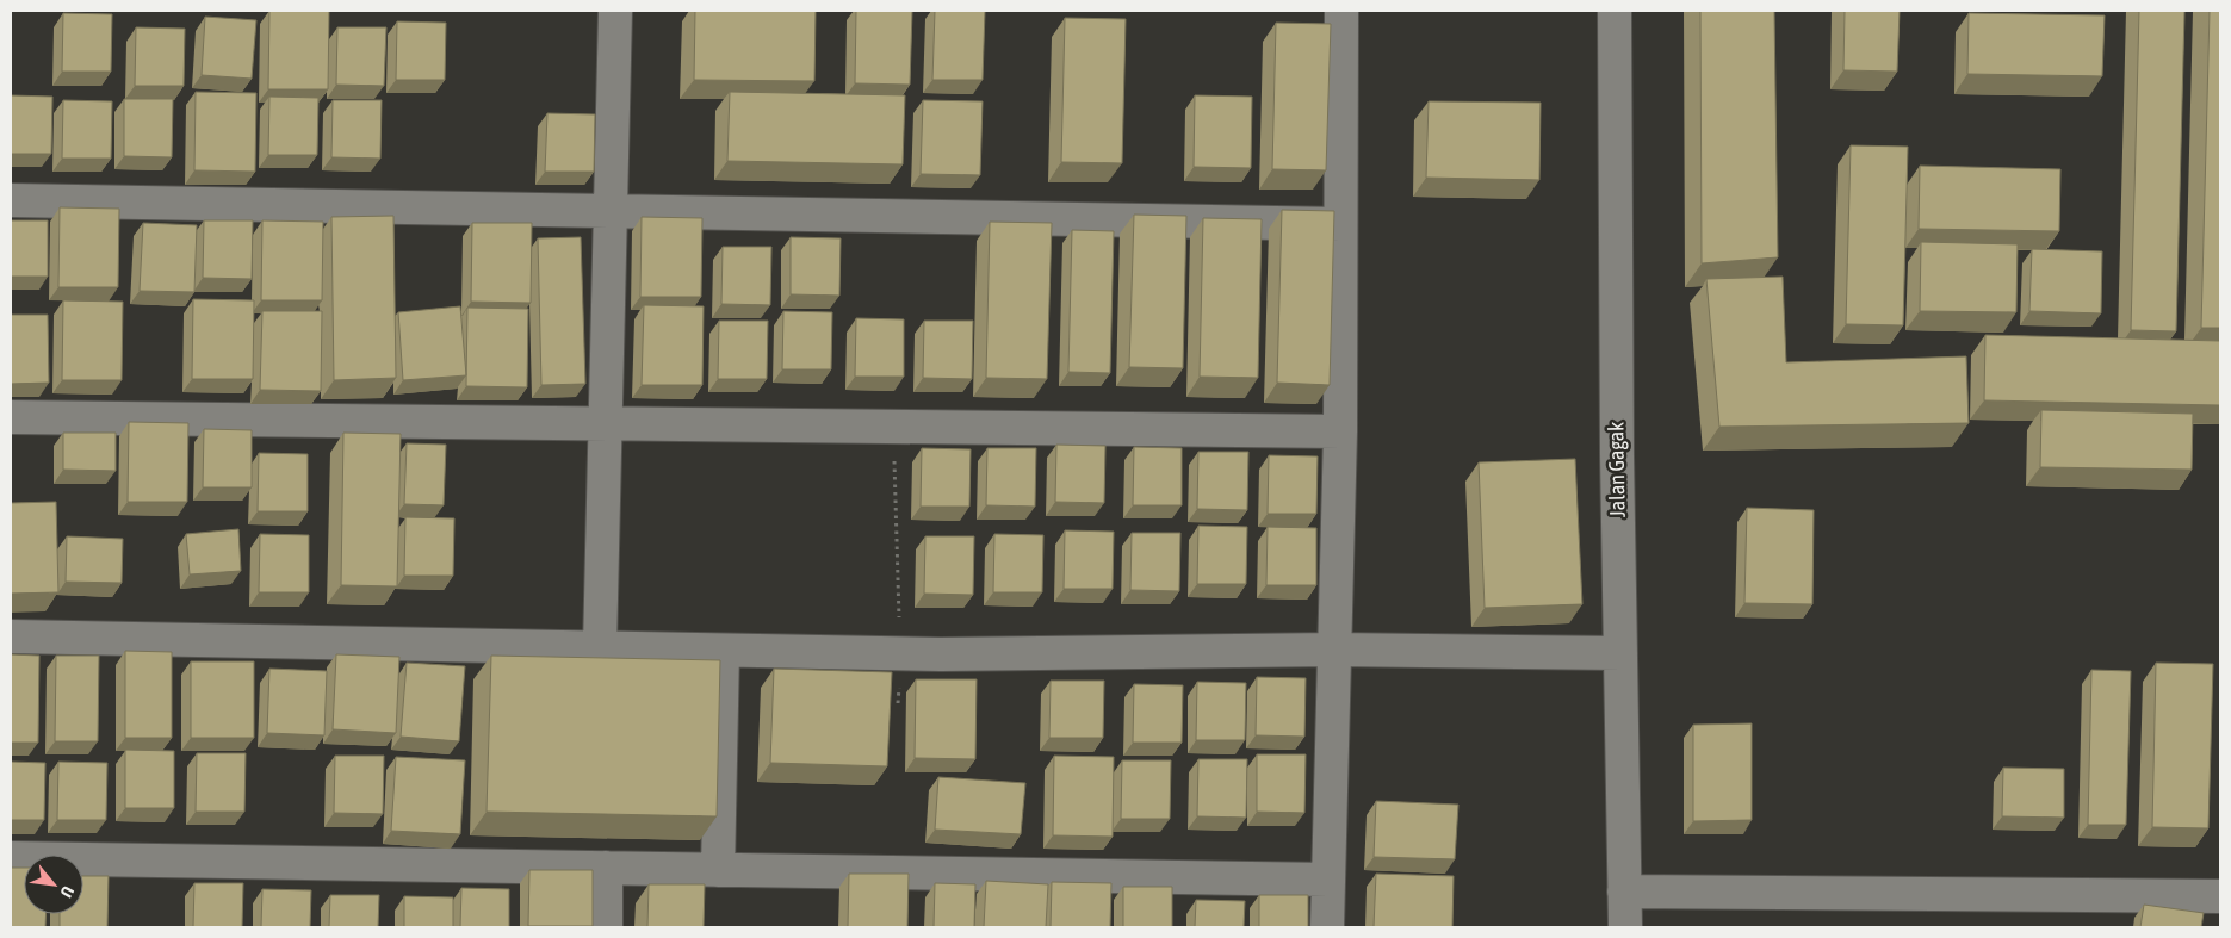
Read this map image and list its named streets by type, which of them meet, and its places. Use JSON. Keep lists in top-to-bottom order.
{
  "streets": {
    "street": ["Jalan Gagak"]
  },
  "north": "bottom right"
}
